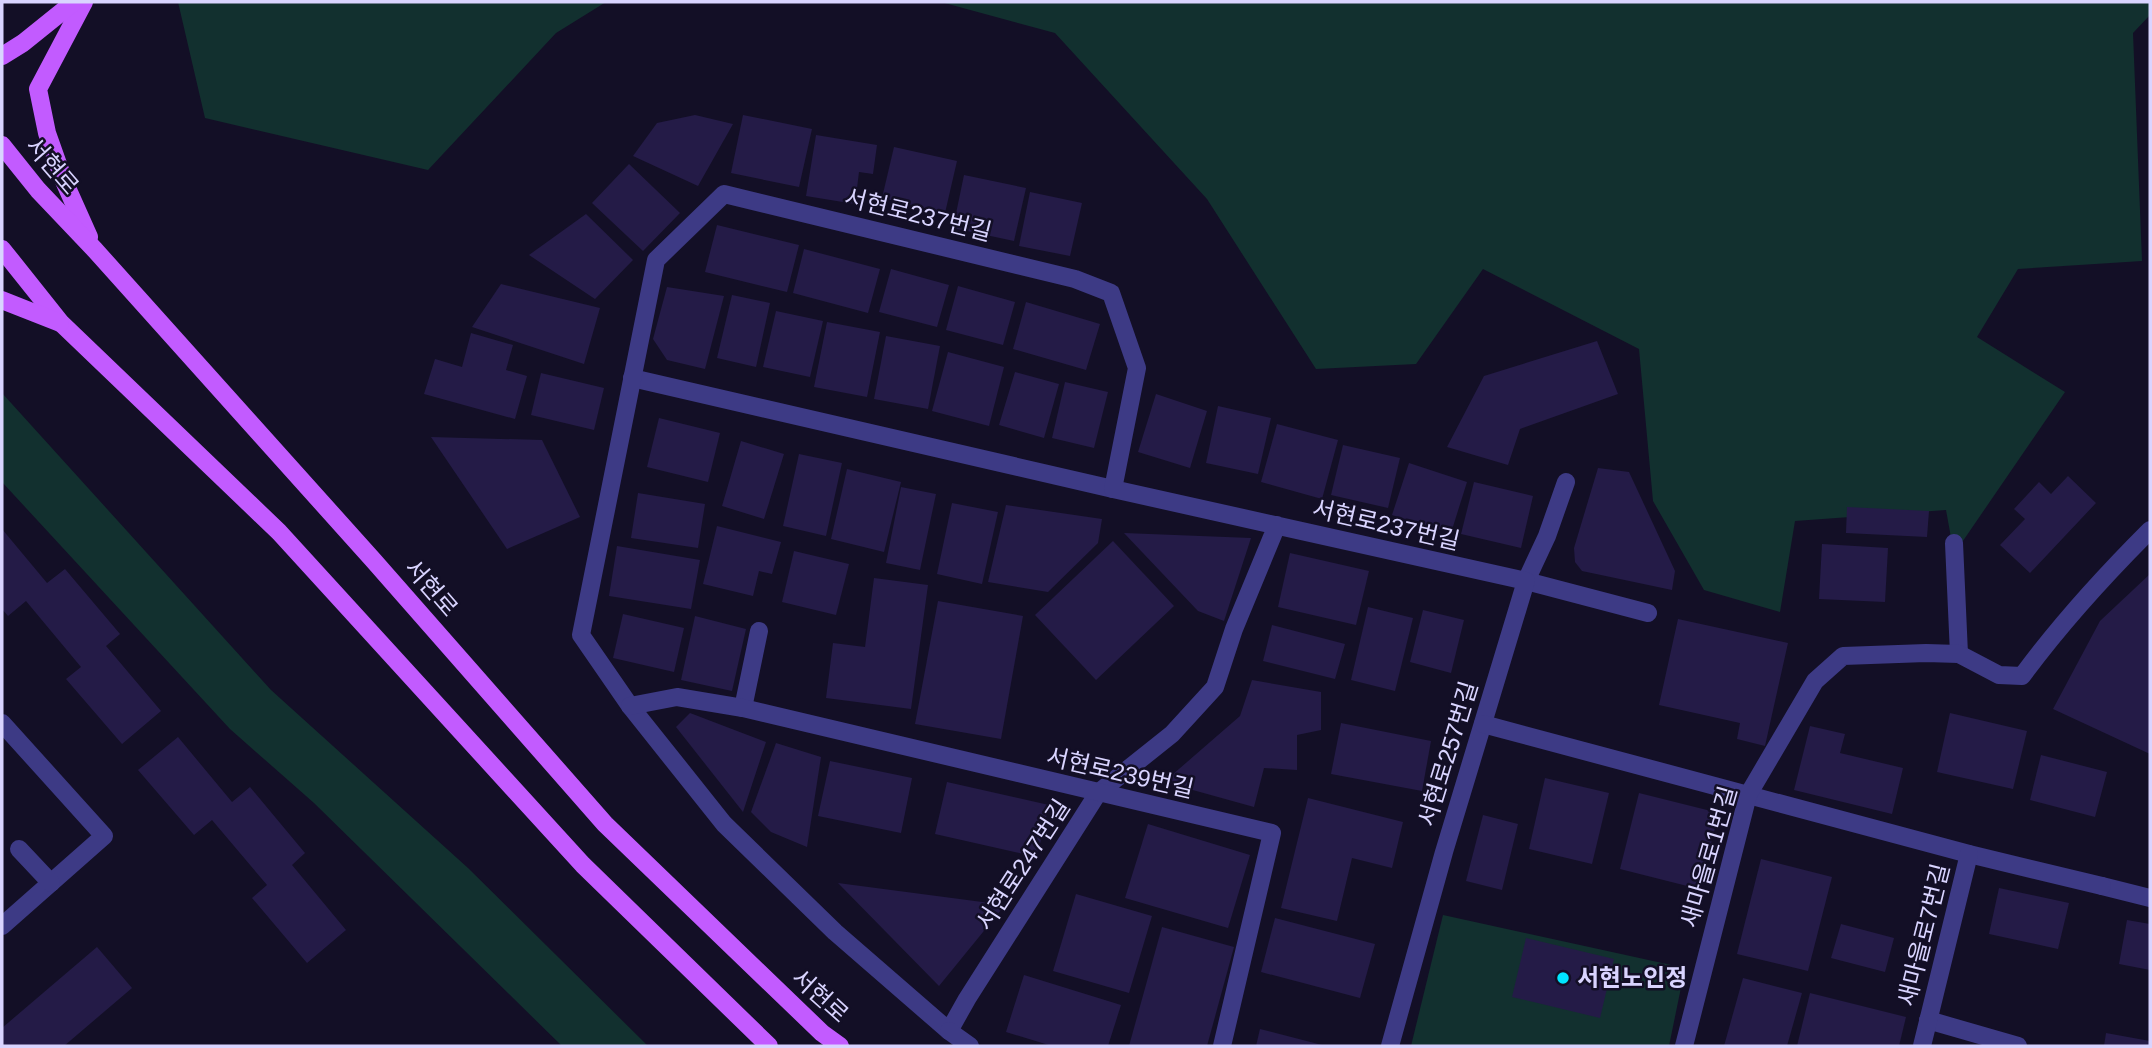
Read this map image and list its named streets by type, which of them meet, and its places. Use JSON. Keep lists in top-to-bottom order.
{
  "streets": {
    "main road": ["서현로"],
    "street": [
      "서현로237번길",
      "서현로257번길",
      "서현로239번길",
      "새마을로1번길",
      "서현로247번길",
      "새마을로7번길"
    ]
  },
  "crossings": [
    ["서현로237번길", "서현로257번길"],
    ["서현로237번길", "서현로239번길"],
    ["서현로237번길", "서현로247번길"],
    ["서현로239번길", "서현로247번길"]
  ],
  "places": ["서현노인정"]
}
